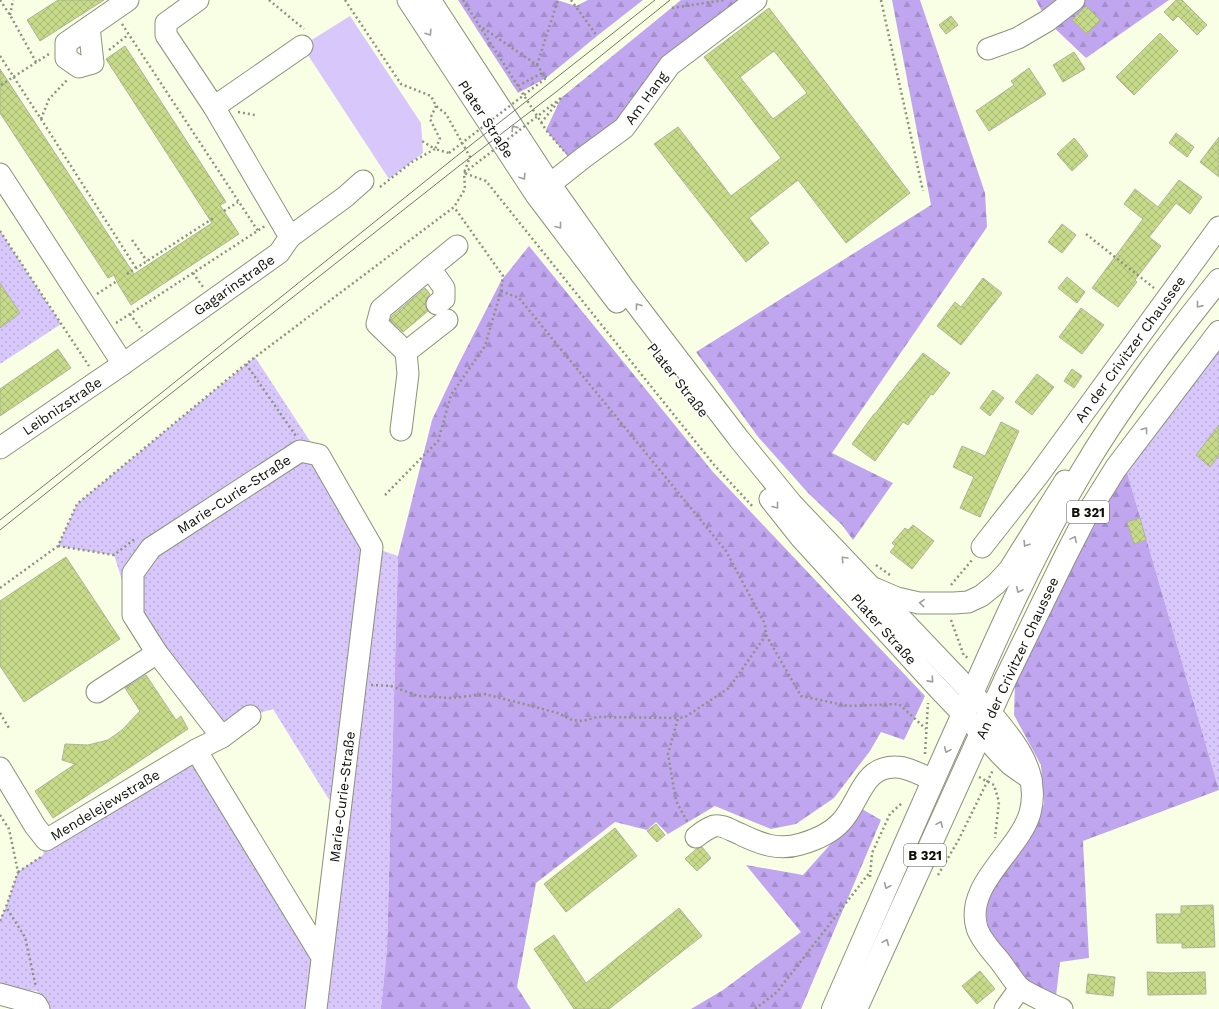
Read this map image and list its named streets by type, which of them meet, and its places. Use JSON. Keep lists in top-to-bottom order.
{
  "streets": {
    "main road": ["An der Crivitzer Chaussee", "B 321"],
    "street": [
      "Am Hang",
      "Plater Straße",
      "Gagarinstraße",
      "Leibnizstraße",
      "Marie-Curie-Straße",
      "Mendelejewstraße"
    ]
  },
  "crossings": [
    ["Am Hang", "Plater Straße"],
    ["Plater Straße", "An der Crivitzer Chaussee"],
    ["Plater Straße", "B 321"],
    ["Gagarinstraße", "Leibnizstraße"],
    ["An der Crivitzer Chaussee", "B 321"]
  ]
}
